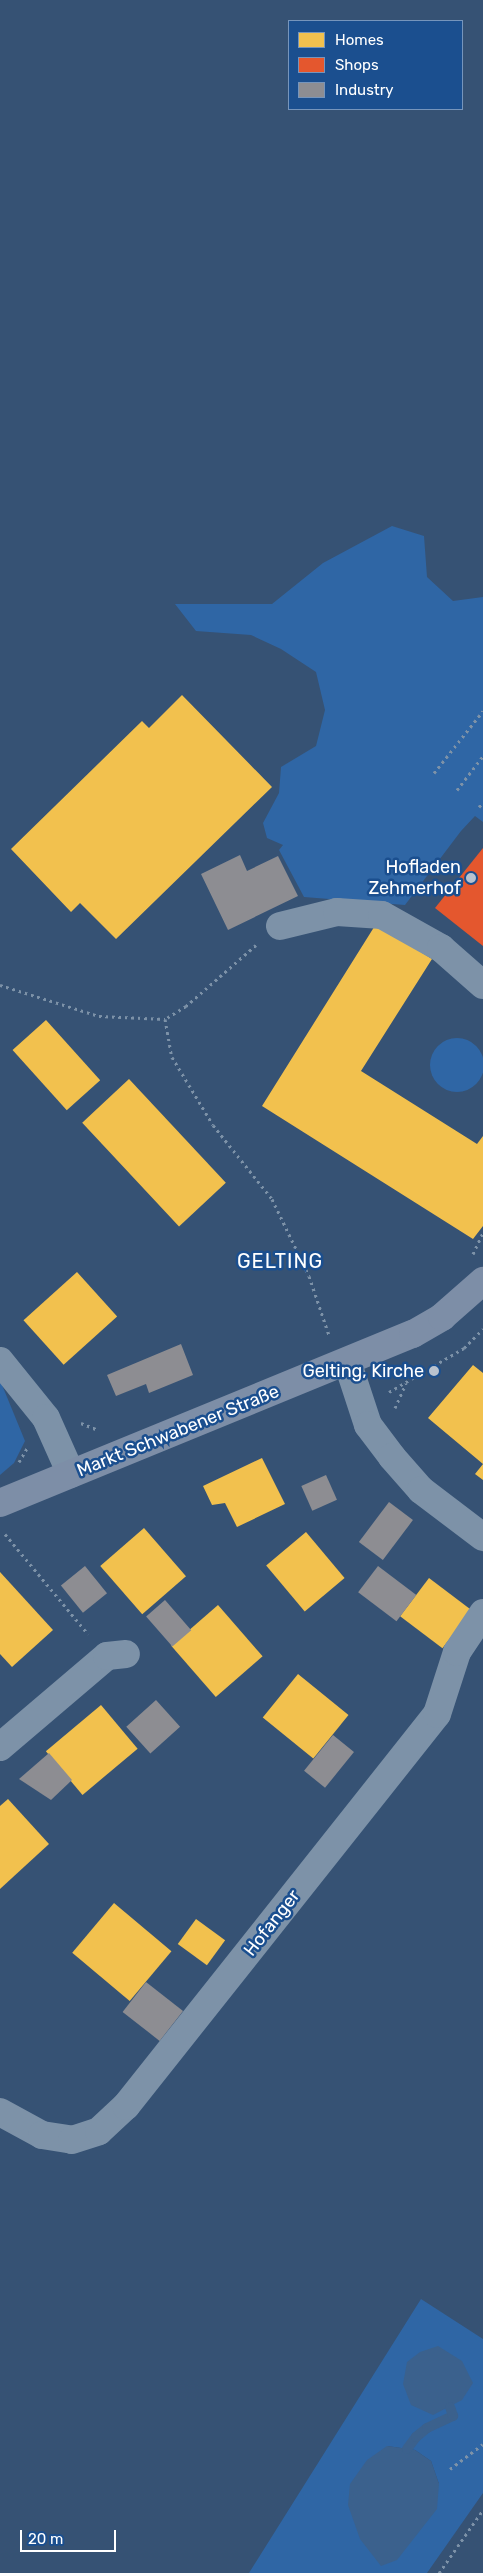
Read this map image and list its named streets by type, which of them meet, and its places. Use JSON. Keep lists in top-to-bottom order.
{
  "streets": {
    "main road": ["Markt Schwabener Straße"],
    "street": ["Hofanger"]
  },
  "districts": ["GELTING"],
  "places": ["Hofladen Zehmerhof", "Gelting, Kirche"],
  "legend": ["Homes", "Shops", "Industry"],
  "scale_bar": "20 m"
}
